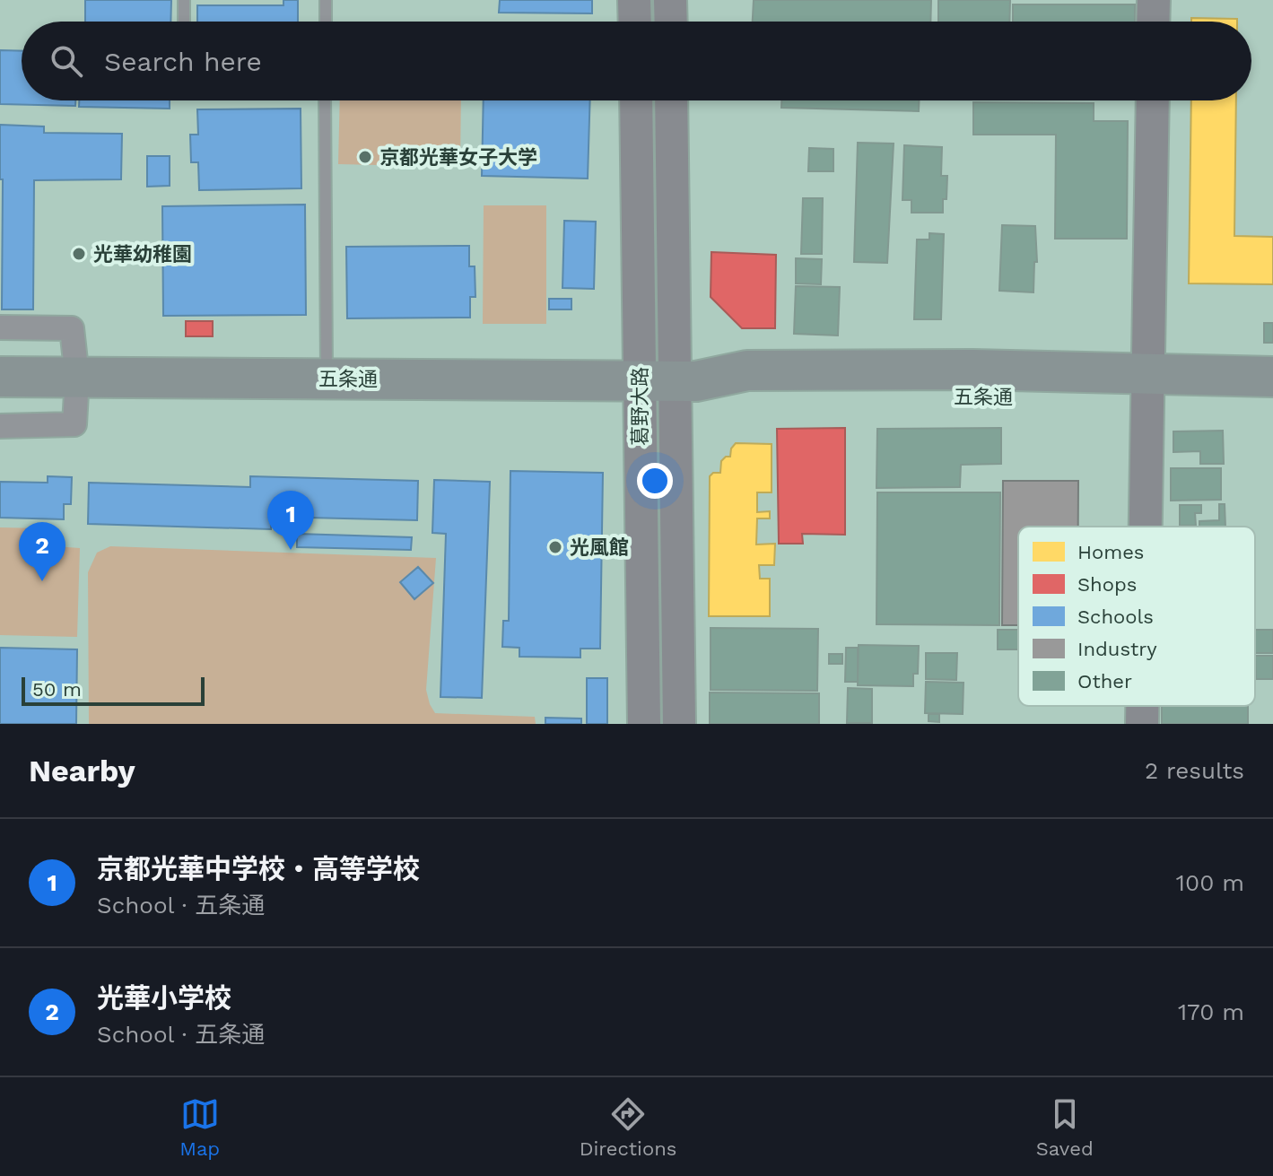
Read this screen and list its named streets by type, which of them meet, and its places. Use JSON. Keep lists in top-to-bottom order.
{
  "streets": {
    "highway": ["五条通"],
    "street": ["葛野大路"]
  },
  "crossings": [
    ["五条通", "葛野大路"]
  ],
  "places": ["京都光華女子大学", "光華幼稚園", "光風館"],
  "legend": [
    "Homes",
    "Shops",
    "Schools",
    "Industry",
    "Other"
  ],
  "scale_bar": "50 m",
  "page": {
    "search": "Search here",
    "pins": ["1", "2"],
    "scale": "50 m",
    "heading": ["Nearby", "2 results"],
    "list": [
      {
        "mark": "1",
        "name": "京都光華中学校・高等学校",
        "note": "School · 五条通",
        "value": "100 m"
      },
      {
        "mark": "2",
        "name": "光華小学校",
        "note": "School · 五条通",
        "value": "170 m"
      }
    ],
    "nav": ["Map", "Directions", "Saved"]
  }
}
